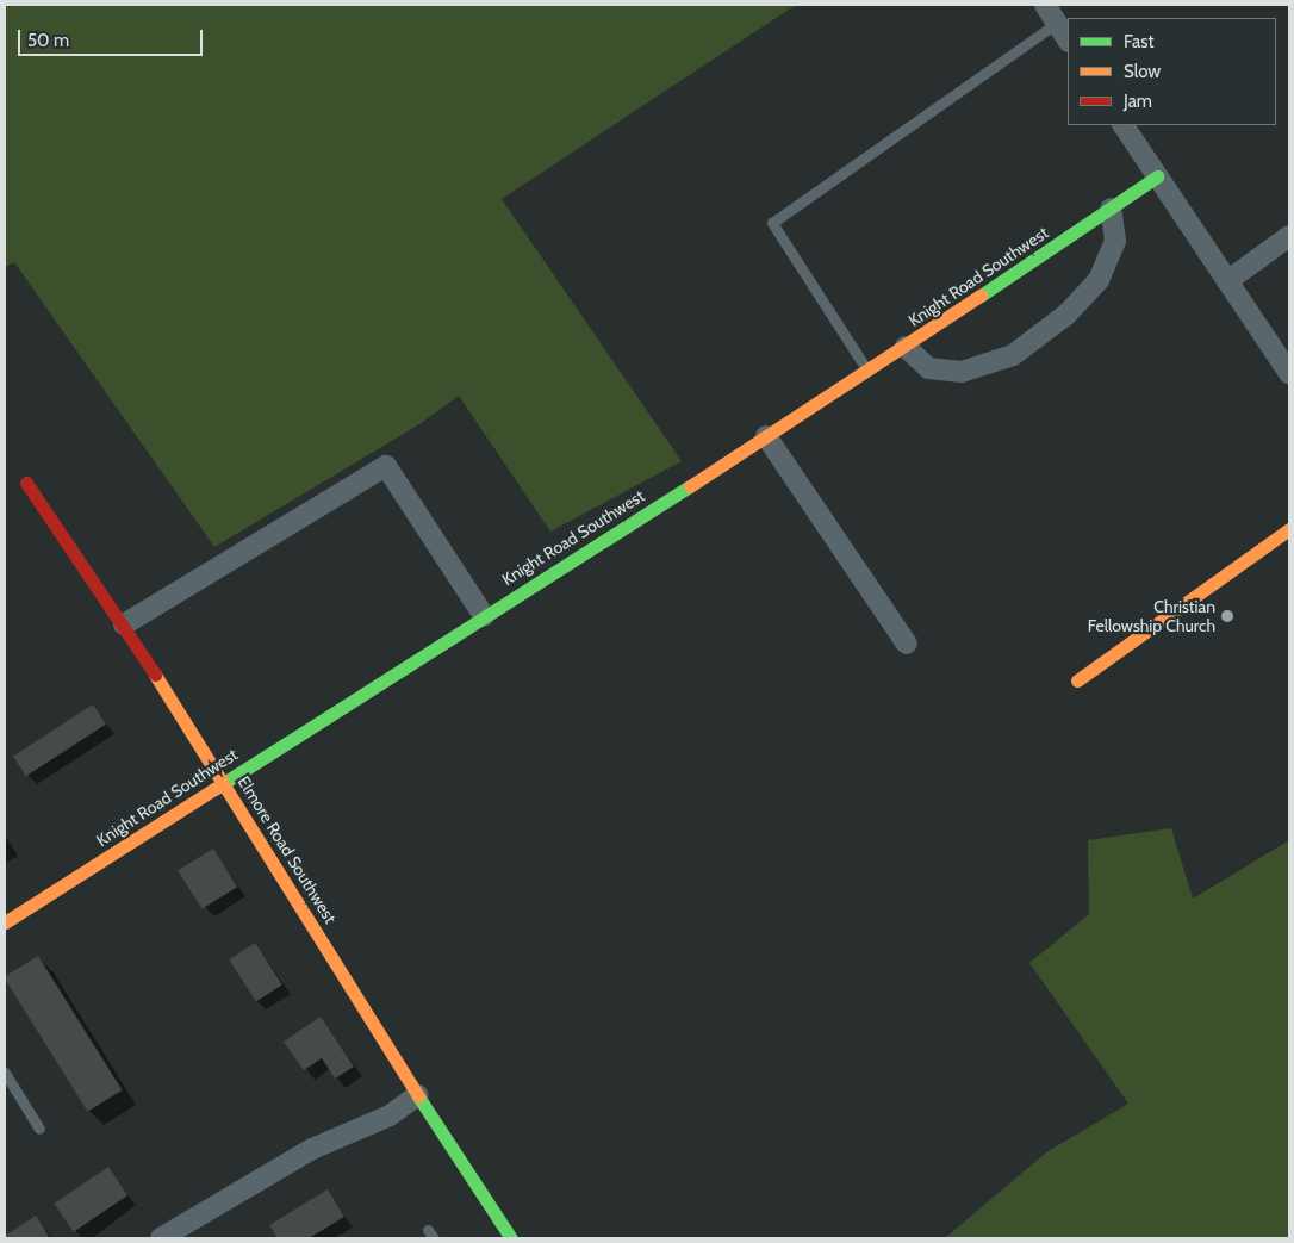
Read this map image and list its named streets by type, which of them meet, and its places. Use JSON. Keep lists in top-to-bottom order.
{
  "streets": {
    "street": ["Knight Road Southwest", "Elmore Road Southwest"]
  },
  "crossings": [
    ["Knight Road Southwest", "Elmore Road Southwest"]
  ],
  "places": ["Christian Fellowship Church"],
  "legend": ["Fast", "Slow", "Jam"],
  "scale_bar": "50 m"
}
